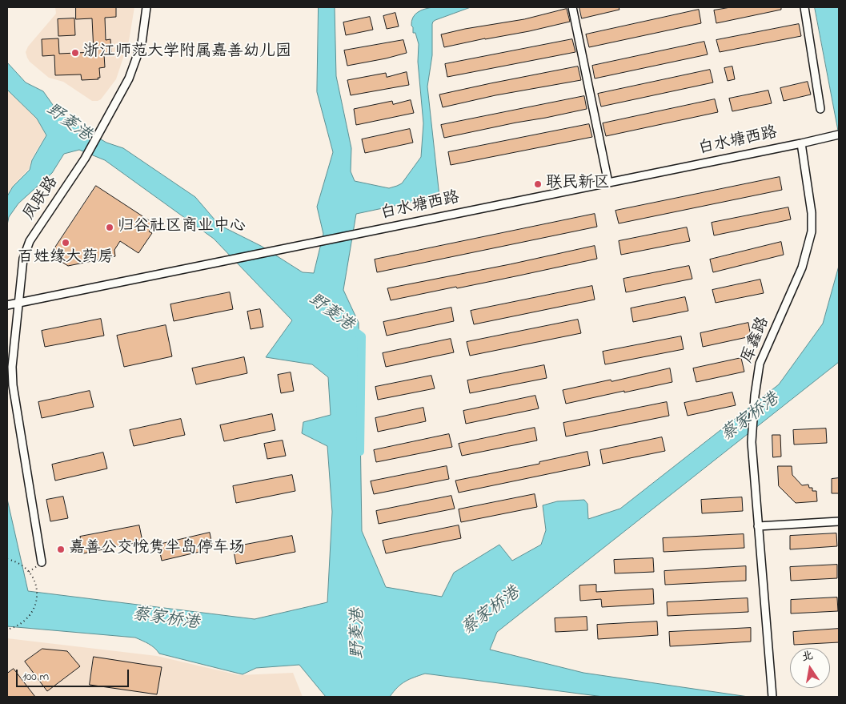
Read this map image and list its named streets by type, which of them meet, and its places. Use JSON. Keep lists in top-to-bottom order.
{
  "streets": {
    "street": ["白水塘西路", "凤联路", "厍鑫路"]
  },
  "crossings": [
    ["白水塘西路", "凤联路"],
    ["白水塘西路", "厍鑫路"]
  ],
  "water": ["野菱港", "蔡家桥港"],
  "places": [
    "浙江师范大学附属嘉善幼儿园",
    "联民新区",
    "归谷社区商业中心",
    "百姓缘大药房",
    "嘉善公交悦隽半岛停车场"
  ],
  "scale_bar": "100 m",
  "north": "top"
}
